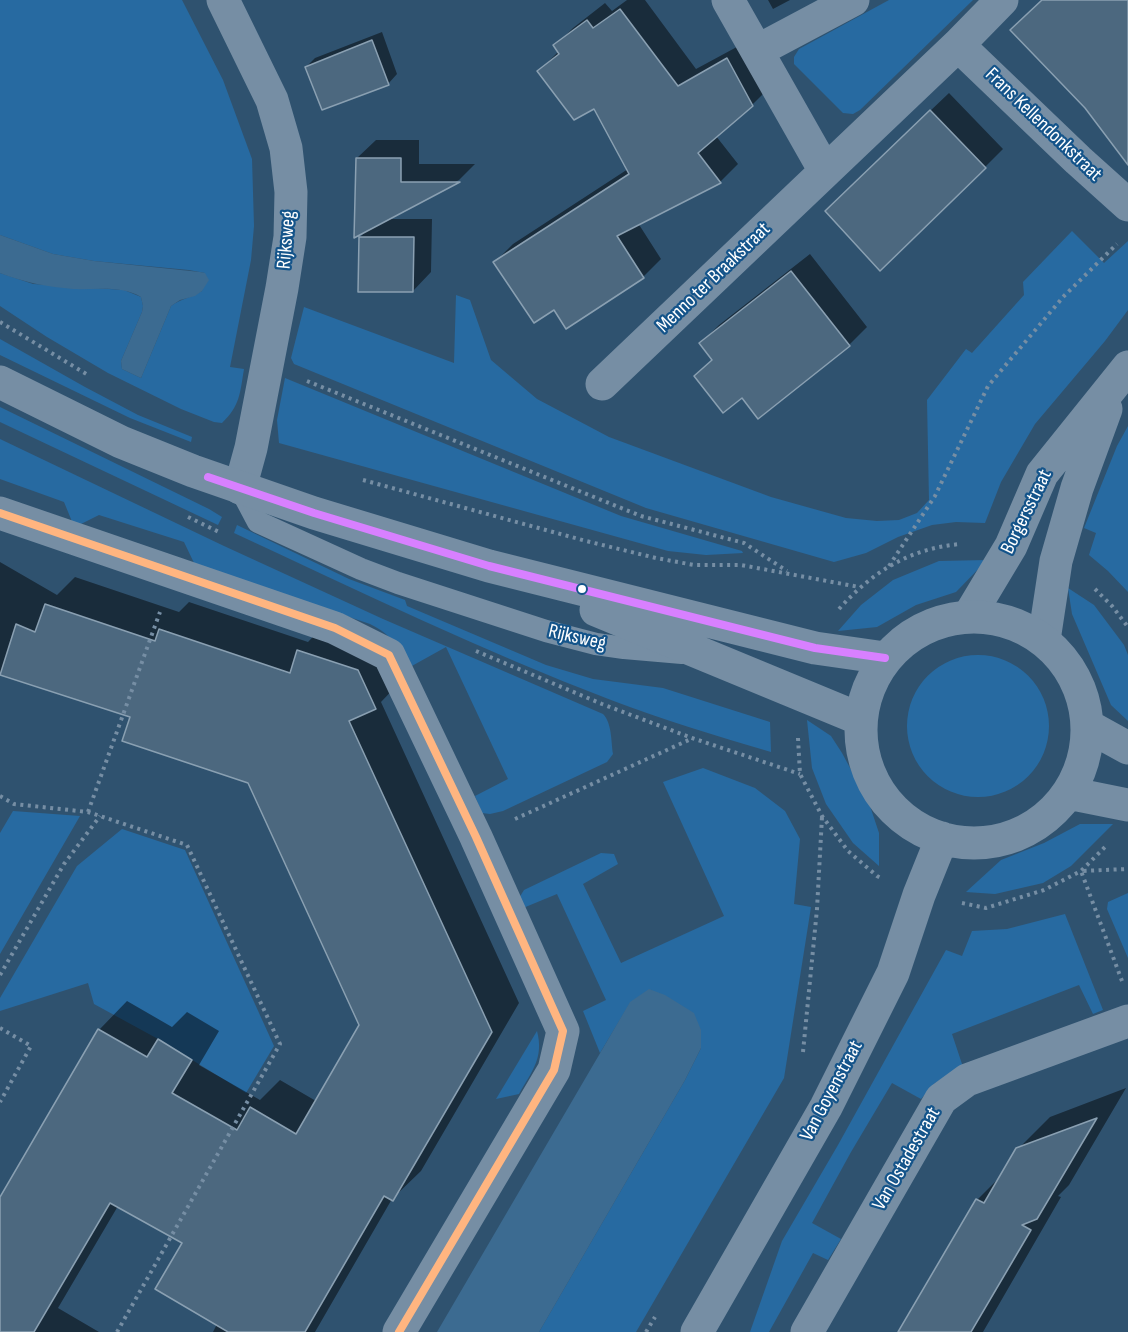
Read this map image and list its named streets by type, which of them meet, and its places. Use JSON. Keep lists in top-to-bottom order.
{
  "streets": {
    "street": [
      "Frans Kellendonkstraat",
      "Rijksweg",
      "Menno ter Braakstraat",
      "Borgersstraat",
      "Van Goyenstraat",
      "Van Ostadestraat"
    ]
  },
  "crossings": [
    ["Frans Kellendonkstraat", "Menno ter Braakstraat"]
  ]
}
